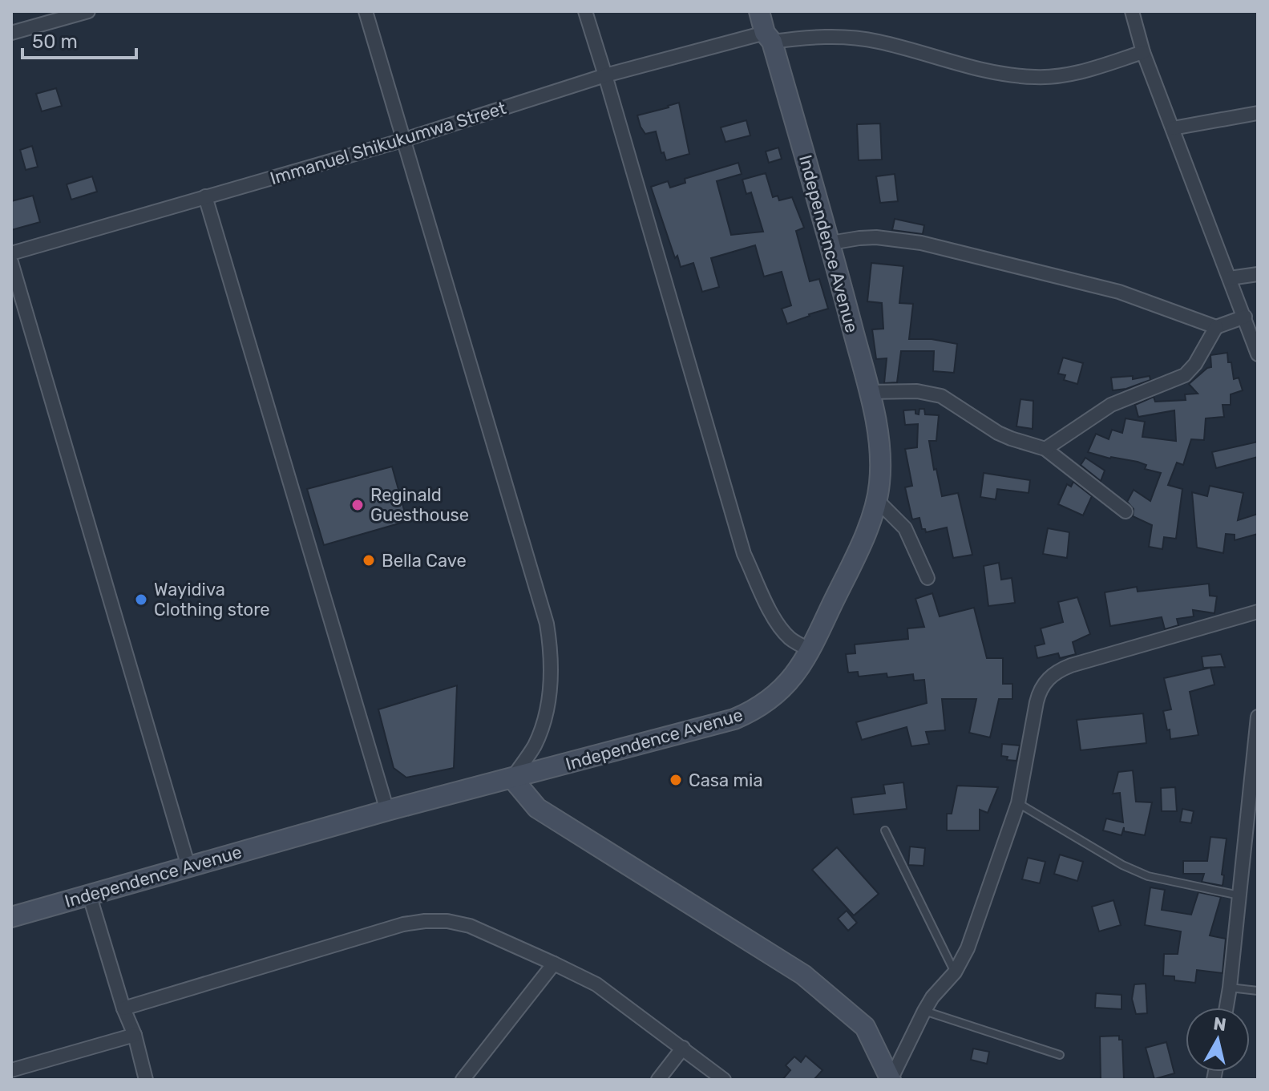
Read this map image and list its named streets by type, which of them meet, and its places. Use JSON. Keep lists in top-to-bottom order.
{
  "streets": {
    "street": ["Immanuel Shikukumwa Street", "Independence Avenue"]
  },
  "crossings": [
    ["Immanuel Shikukumwa Street", "Independence Avenue"]
  ],
  "places": [
    "Reginald Guesthouse",
    "Bella Cave",
    "Wayidiva Clothing store",
    "Casa mia"
  ],
  "scale_bar": "50 m",
  "north": "top"
}
